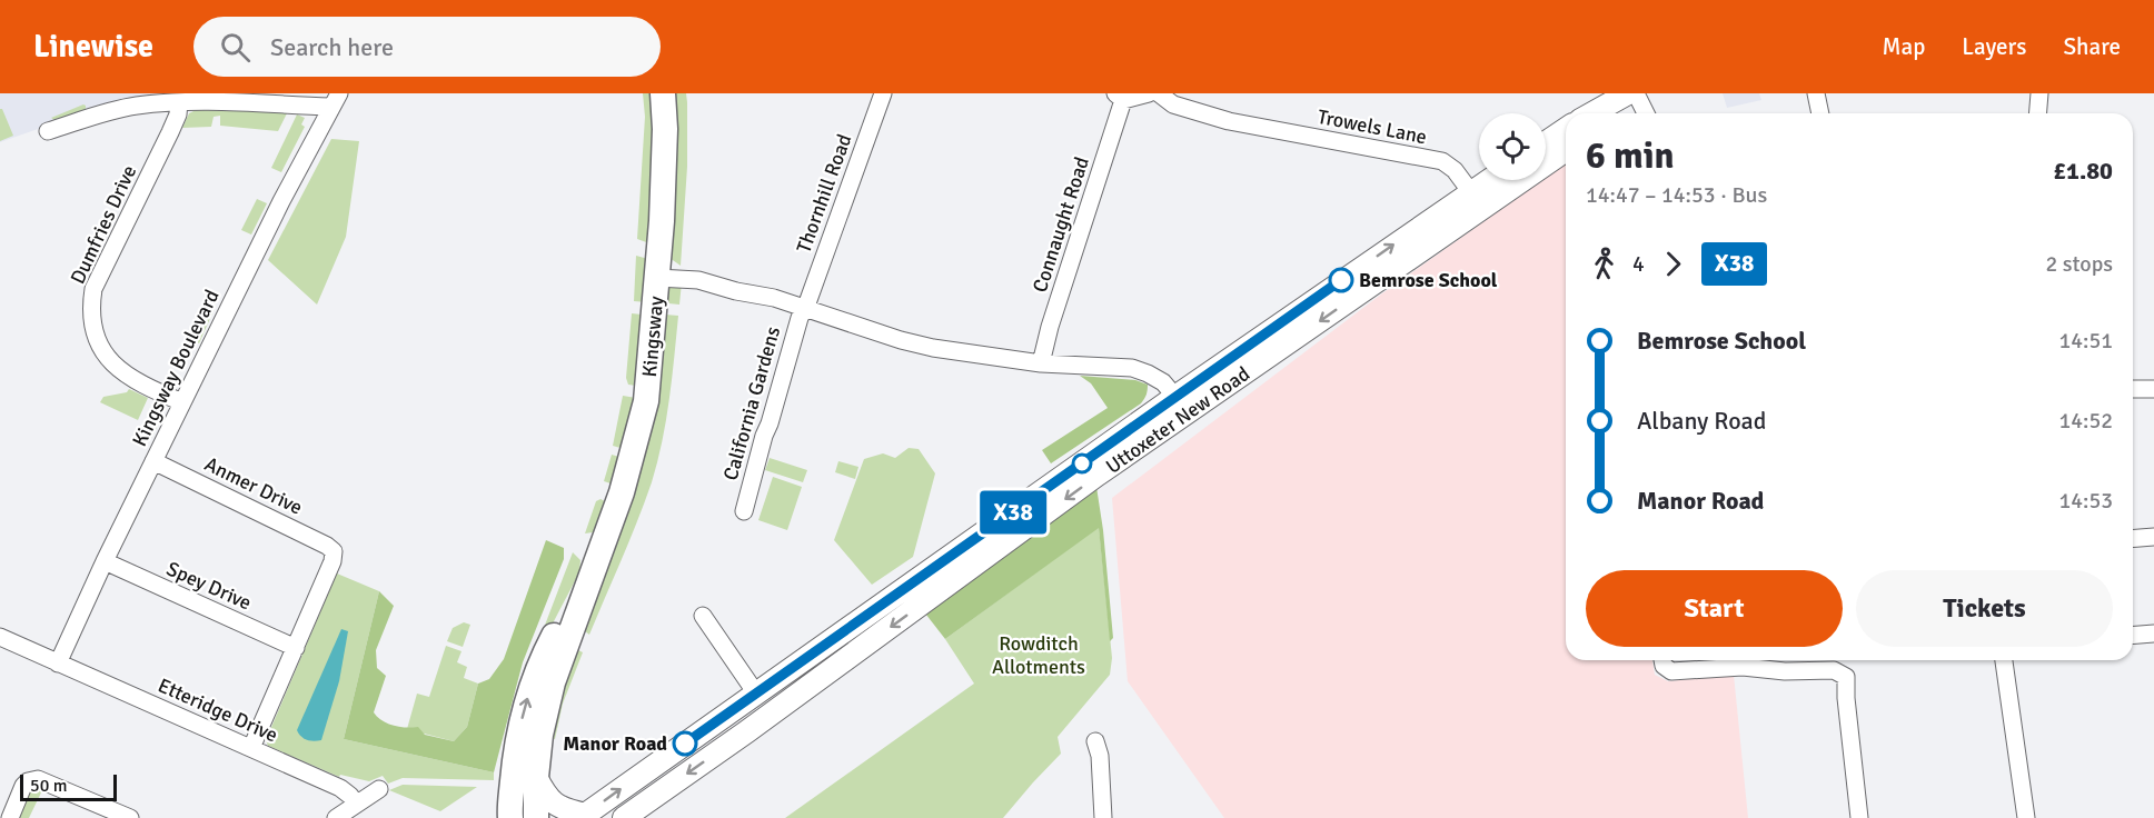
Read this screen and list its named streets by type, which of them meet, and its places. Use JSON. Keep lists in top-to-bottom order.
{
  "streets": {
    "highway": ["Kingsway"],
    "main road": ["Uttoxeter New Road"],
    "street": [
      "Trowels Lane",
      "Thornhill Road",
      "Dumfries Drive",
      "Connaught Road",
      "Kingsway Boulevard",
      "California Gardens",
      "Anmer Drive",
      "Spey Drive",
      "Etteridge Drive"
    ]
  },
  "crossings": [
    ["Trowels Lane", "Uttoxeter New Road"],
    ["Thornhill Road", "California Gardens"],
    ["Dumfries Drive", "Kingsway Boulevard"],
    ["Kingsway Boulevard", "Anmer Drive"],
    ["Kingsway Boulevard", "Spey Drive"],
    ["Kingsway Boulevard", "Etteridge Drive"],
    ["Anmer Drive", "Spey Drive"]
  ],
  "parks": ["Rowditch Allotments"],
  "places": ["Bemrose School", "Manor Road"],
  "lines": ["bus line X38"],
  "scale_bar": "50 m",
  "page": {
    "header": "Linewise",
    "search": "Search here",
    "nav": ["Map", "Layers", "Share"],
    "on_map": "X38",
    "heading": ["6 min", "14:47 – 14:53 · Bus", "£1.80"],
    "legs": ["4", "X38", "2 stops"],
    "list": [
      {
        "name": "Bemrose School",
        "value": "14:51"
      },
      {
        "name": "Albany Road",
        "value": "14:52"
      },
      {
        "name": "Manor Road",
        "value": "14:53"
      }
    ],
    "buttons": ["Start", "Tickets"],
    "scale": "50 m"
  }
}
